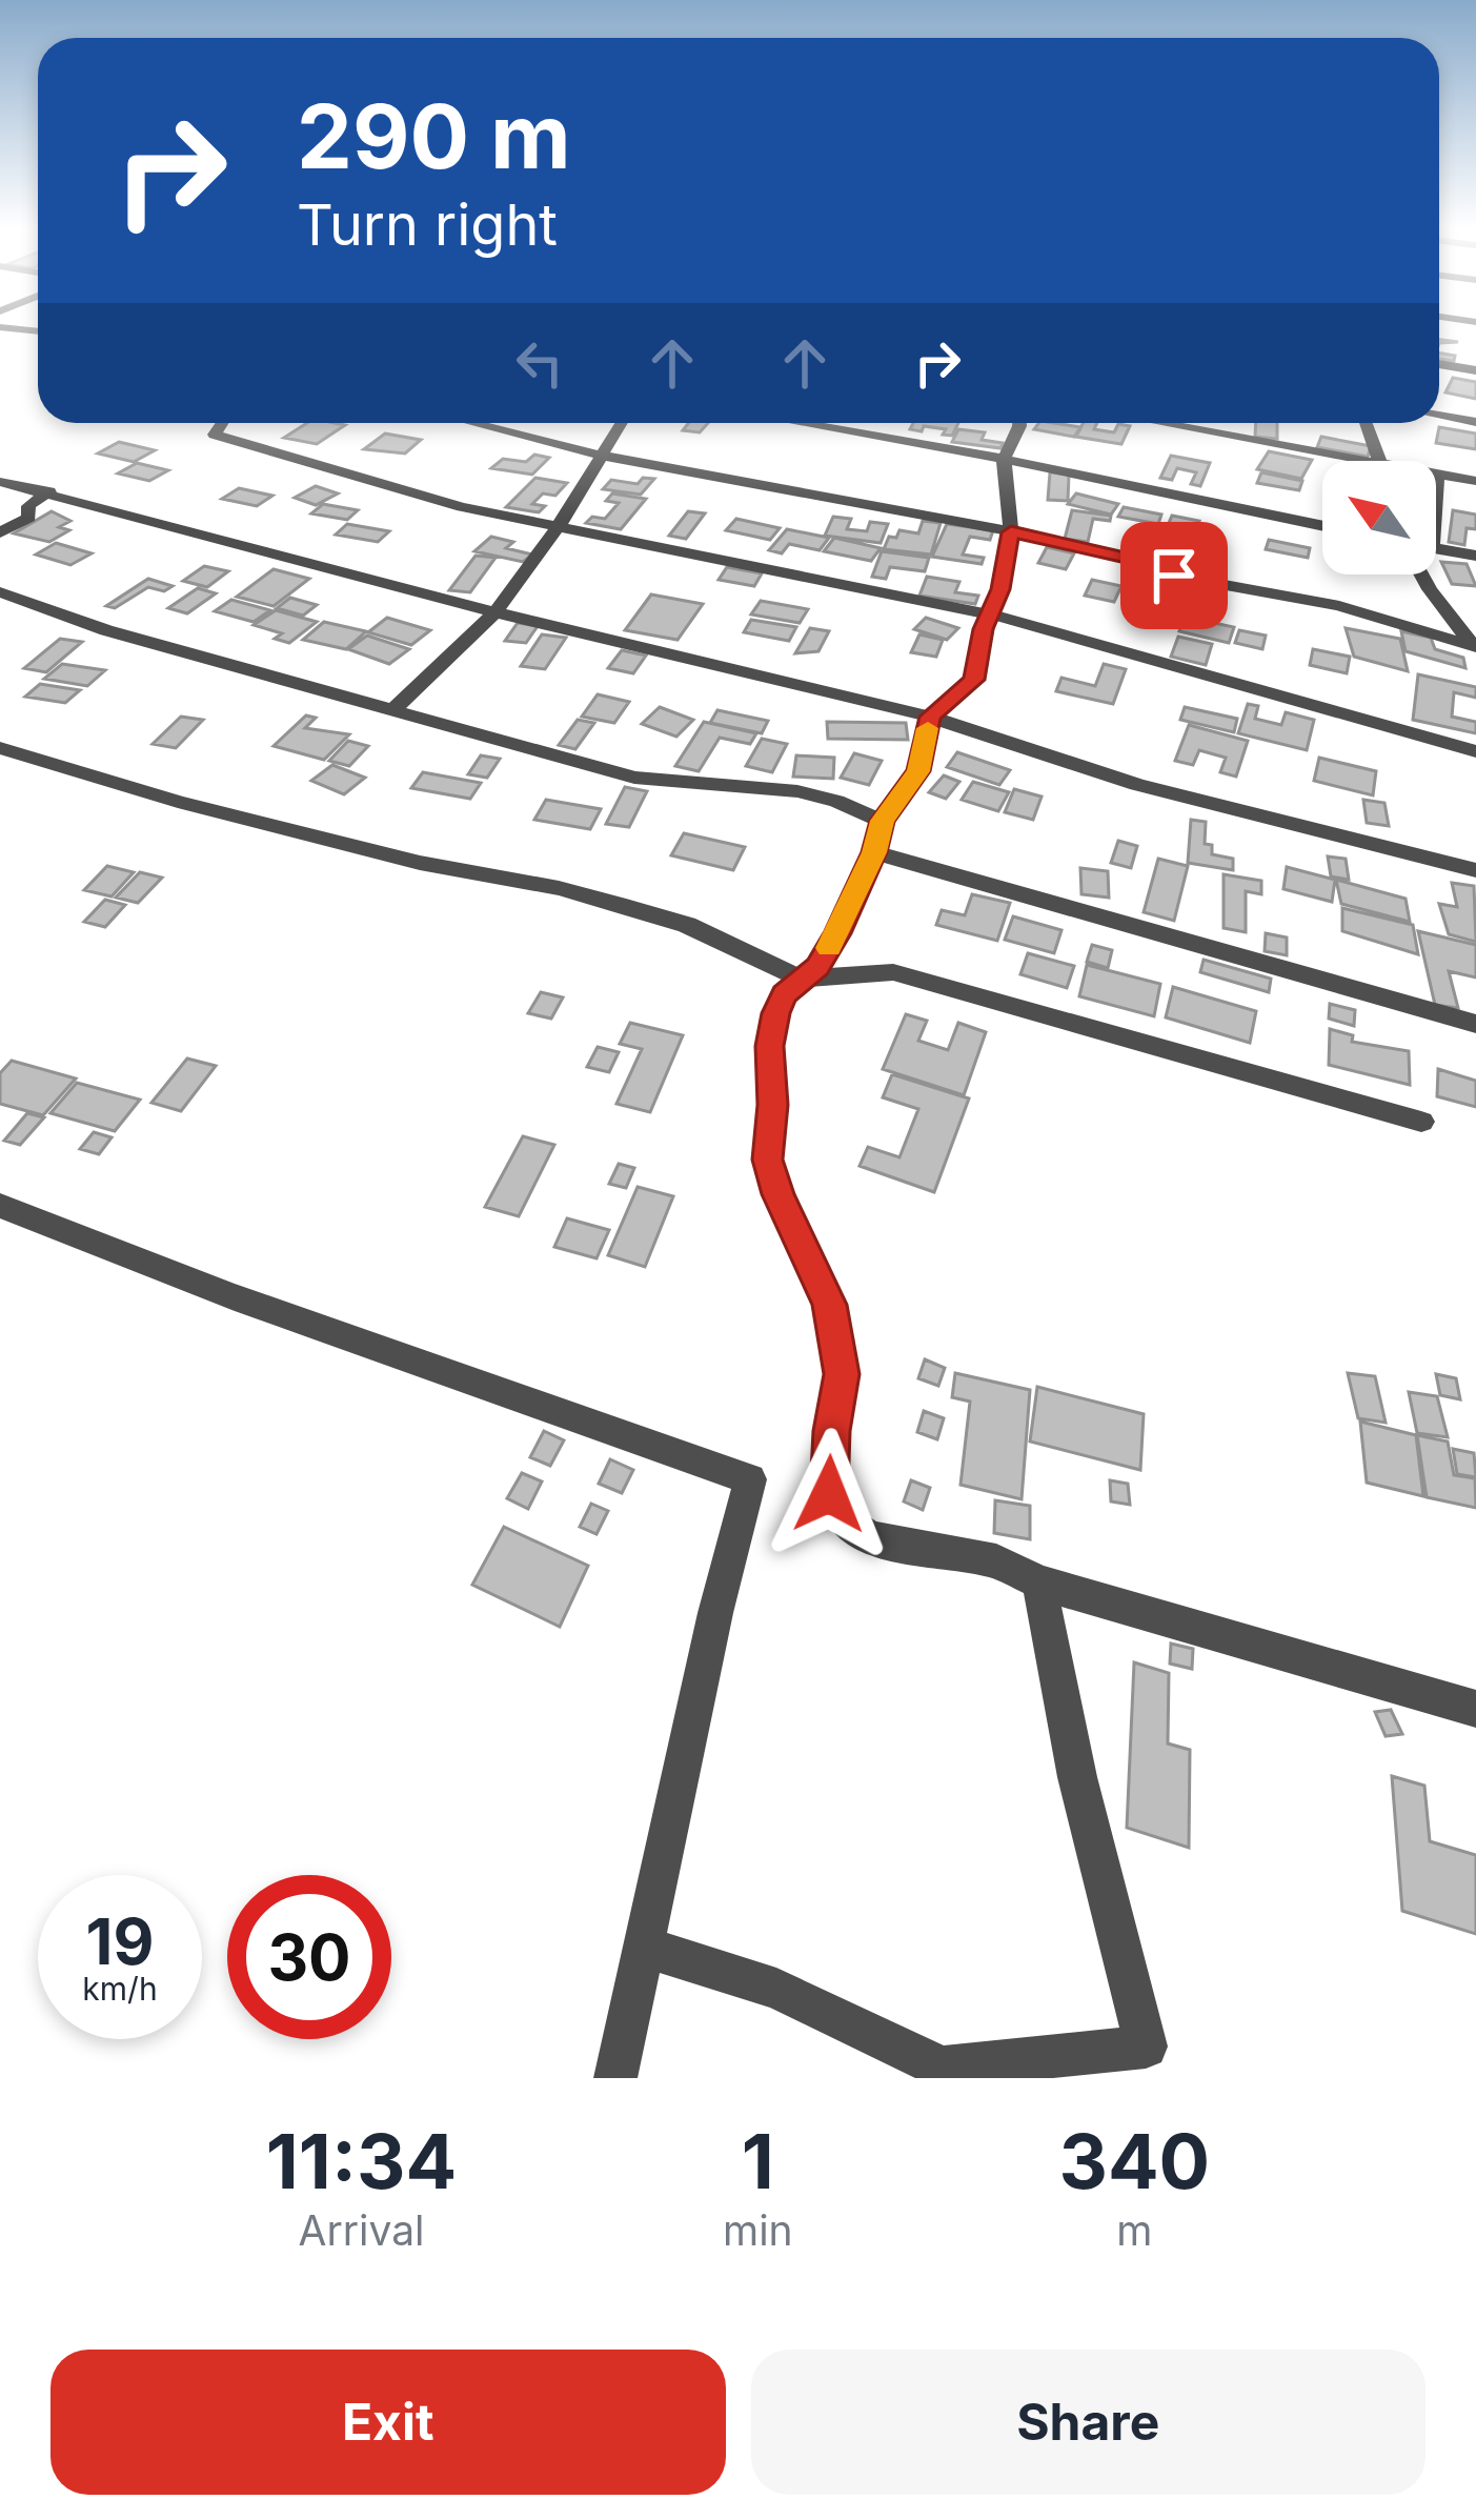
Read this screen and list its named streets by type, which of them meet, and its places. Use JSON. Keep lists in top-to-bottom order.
{
  "north": "top left",
  "page": {
    "turn": ["290 m", "Turn right"],
    "speed": "19 km/h",
    "limit": "30",
    "eta": [
      "11:34",
      "Arrival",
      "1",
      "min",
      "340",
      "m"
    ],
    "buttons": ["Exit", "Share"]
  }
}
